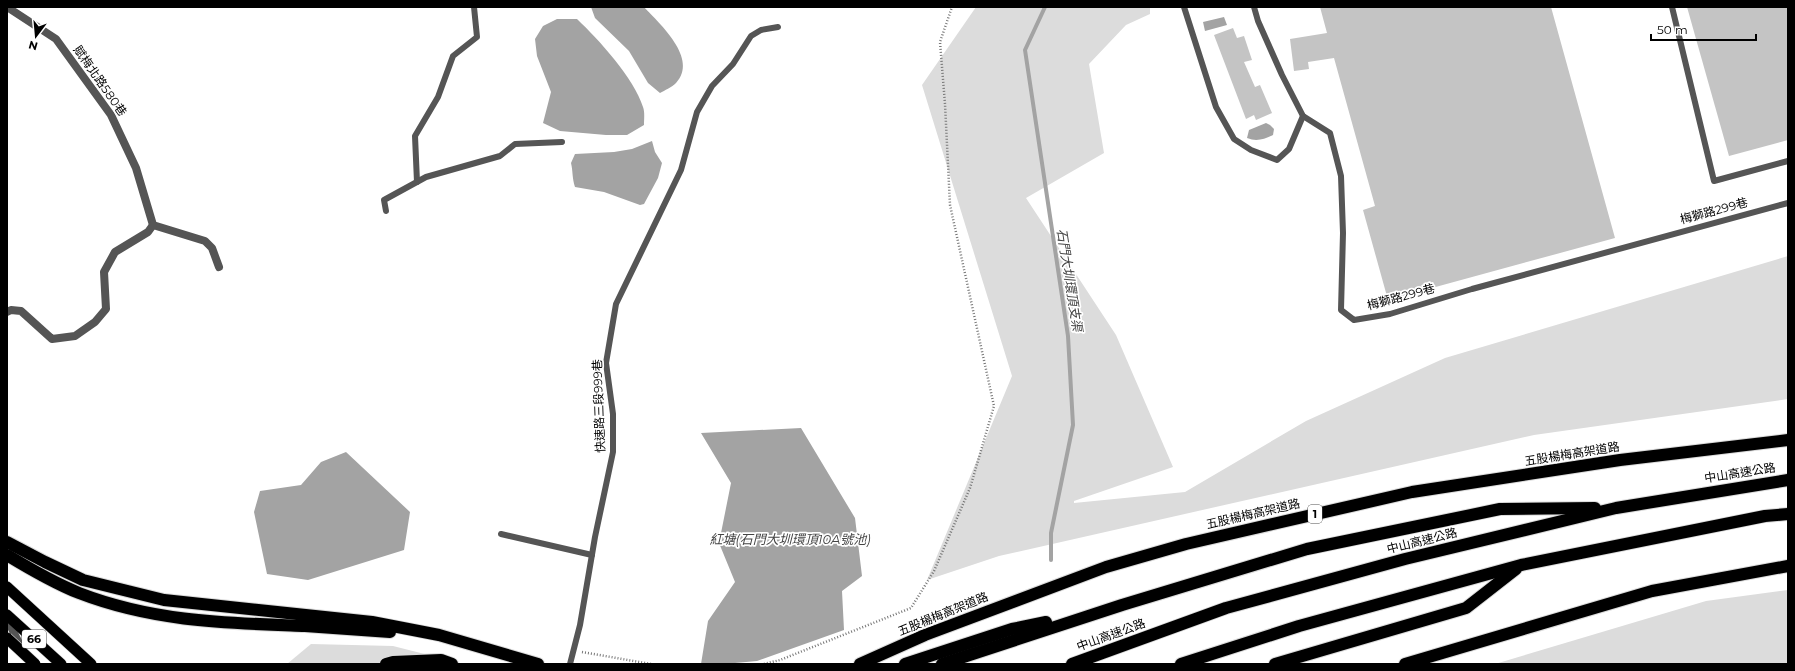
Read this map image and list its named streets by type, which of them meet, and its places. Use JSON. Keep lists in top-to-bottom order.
{
  "streets": {
    "highway": [
      "五股楊梅高架道路",
      "中山高速公路",
      "1",
      "66"
    ],
    "street": ["賦梅北路580巷"],
    "lane": ["梅獅路299巷", "快速路三段999巷"]
  },
  "water": ["石門大圳環頂支渠", "紅塘(石門大圳環頂10A號池)"],
  "scale_bar": "50 m",
  "north": "bottom"
}
